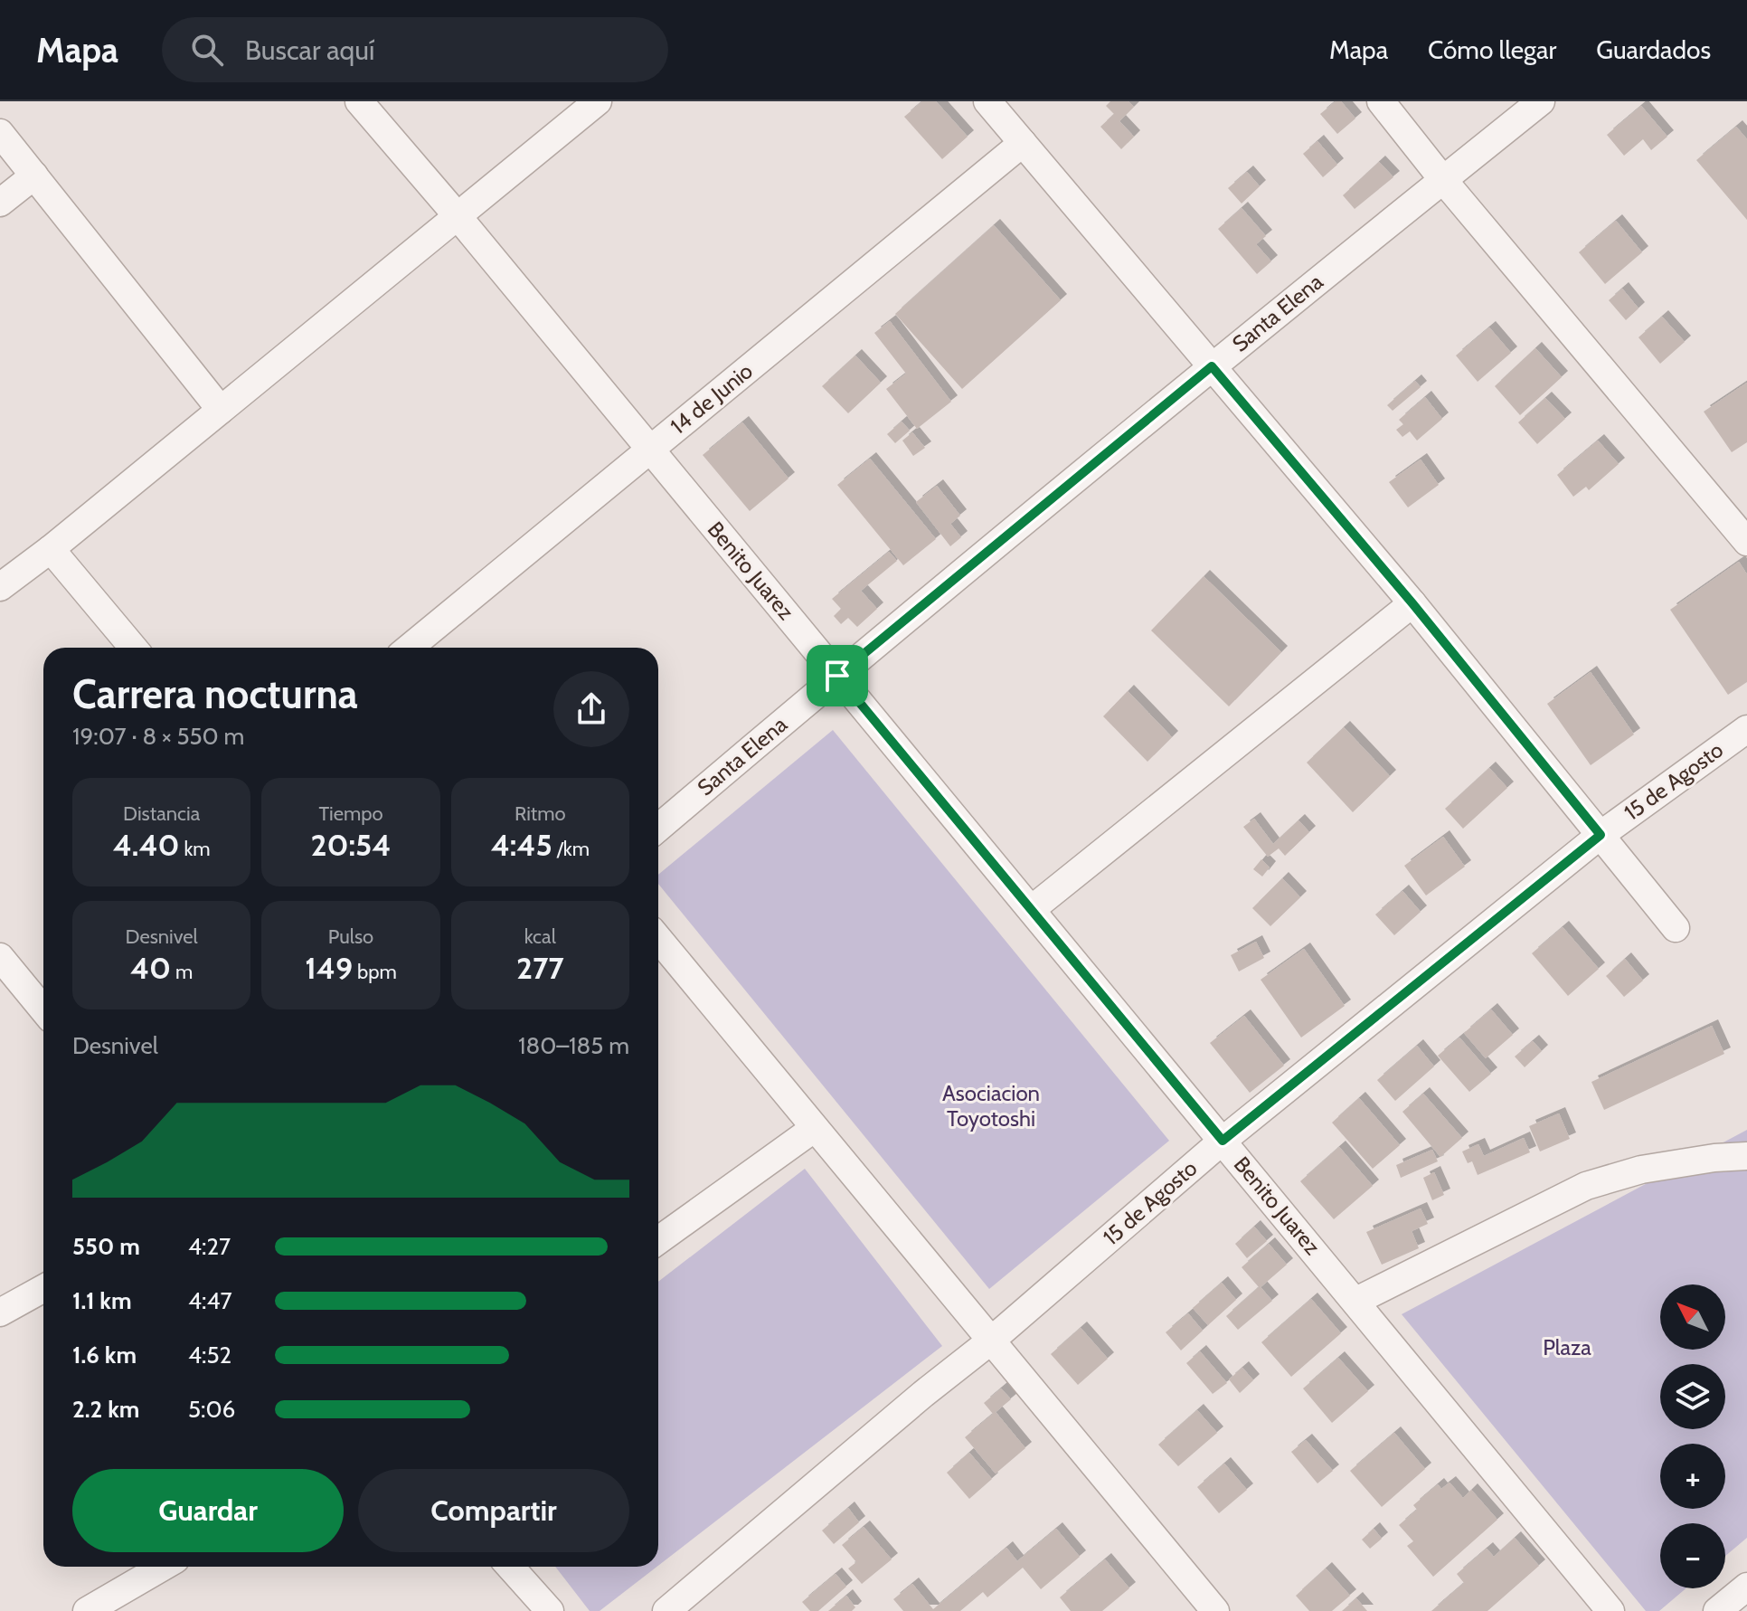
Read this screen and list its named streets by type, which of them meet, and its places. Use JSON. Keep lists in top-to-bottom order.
{
  "streets": {
    "street": [
      "Santa Elena",
      "14 de Junio",
      "Benito Juarez",
      "15 de Agosto"
    ]
  },
  "crossings": [
    ["Santa Elena", "Benito Juarez"],
    ["14 de Junio", "Benito Juarez"],
    ["Benito Juarez", "15 de Agosto"]
  ],
  "parks": ["Asociacion Toyotoshi", "Plaza"],
  "north": "top left",
  "page": {
    "header": "Mapa",
    "search": "Buscar aquí",
    "nav": ["Mapa", "Cómo llegar", "Guardados"],
    "heading": ["Carrera nocturna", "19:07 · 8 × 550 m"],
    "stats": [
      ["Distancia", "4.40 km"],
      ["Tiempo", "20:54"],
      ["Ritmo", "4:45 /km"],
      ["Desnivel", "40 m"],
      ["Pulso", "149 bpm"],
      ["kcal", "277"]
    ],
    "chart": ["Desnivel", "180–185 m"],
    "list": [
      {
        "name": "550 m",
        "note": "4:27"
      },
      {
        "name": "1.1 km",
        "note": "4:47"
      },
      {
        "name": "1.6 km",
        "note": "4:52"
      },
      {
        "name": "2.2 km",
        "note": "5:06"
      }
    ],
    "map_buttons": ["+", "−"],
    "buttons": ["Guardar", "Compartir"]
  }
}
